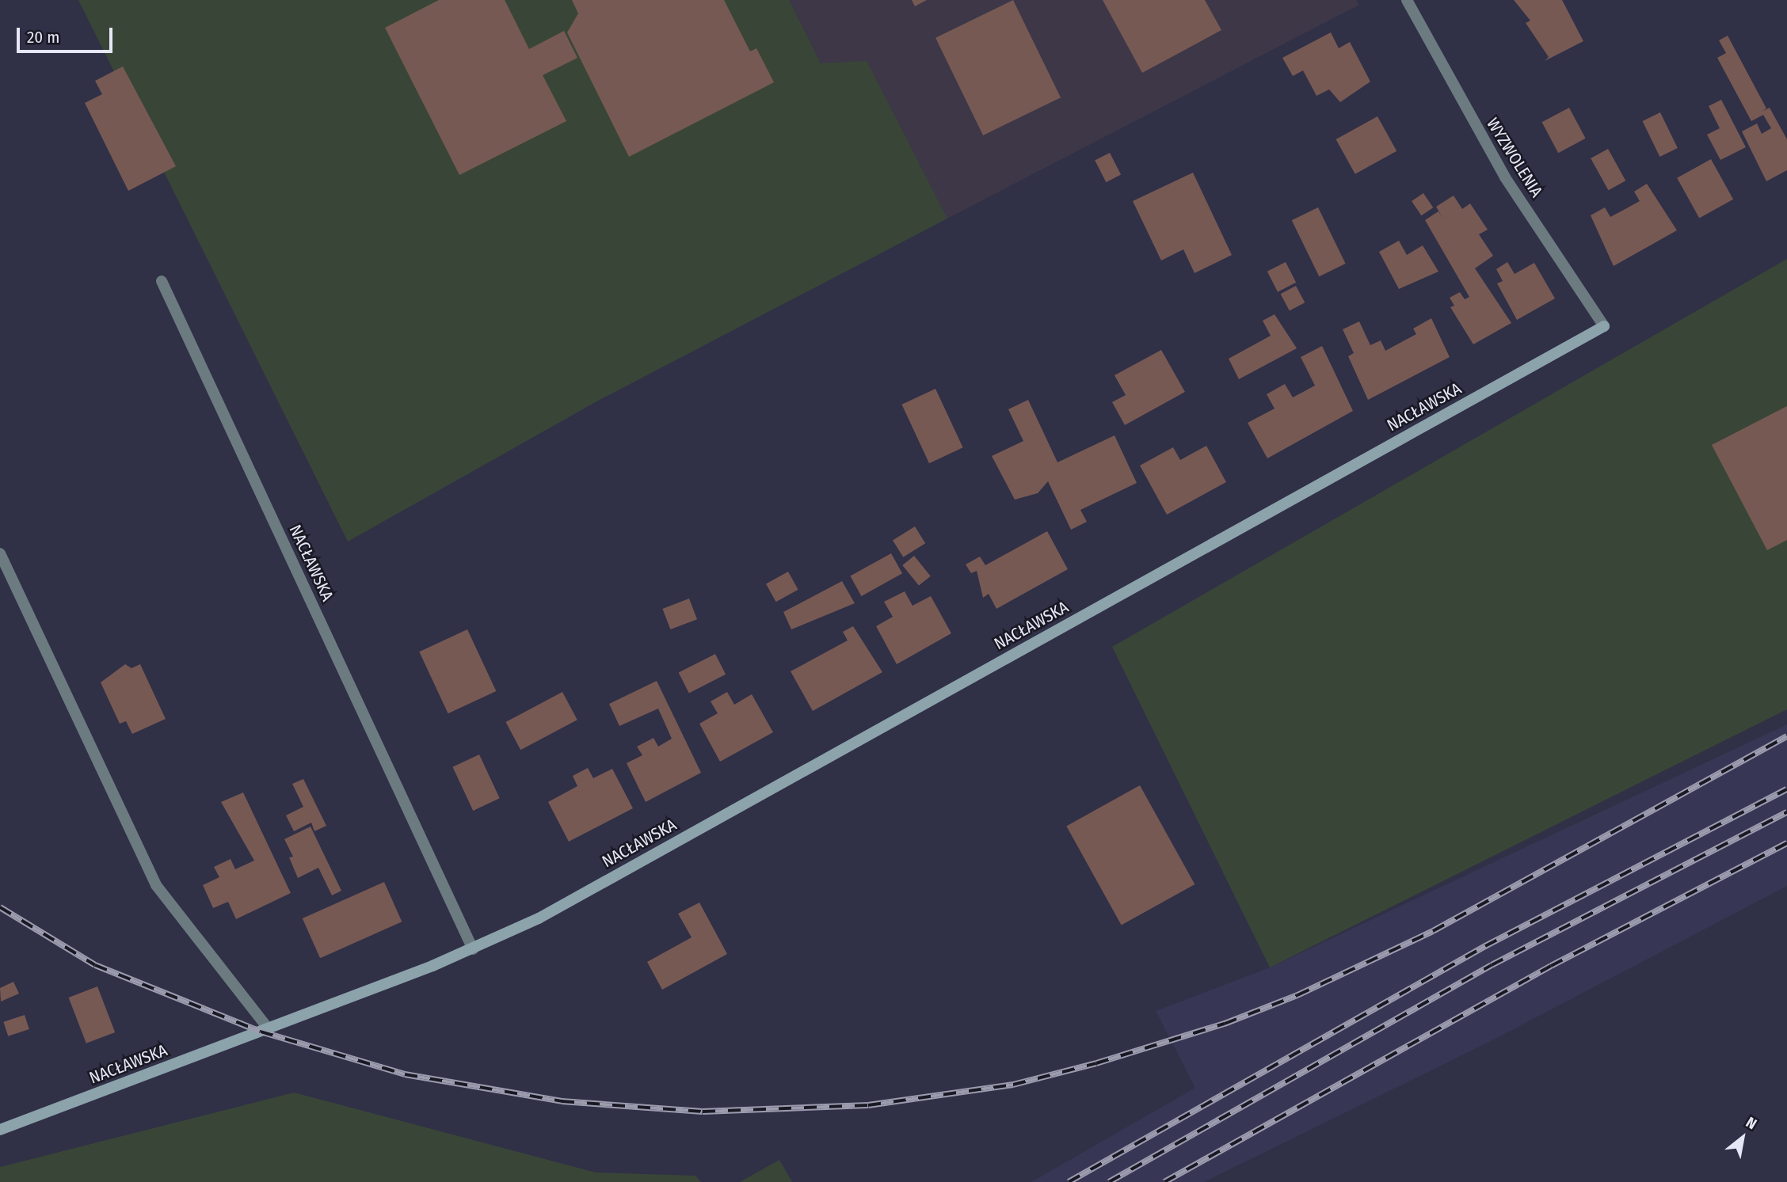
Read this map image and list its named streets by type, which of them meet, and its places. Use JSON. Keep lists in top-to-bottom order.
{
  "streets": {
    "street": ["WYZWOLENIA", "NACŁAWSKA"]
  },
  "crossings": [
    ["WYZWOLENIA", "NACŁAWSKA"]
  ],
  "scale_bar": "20 m",
  "north": "top right"
}
